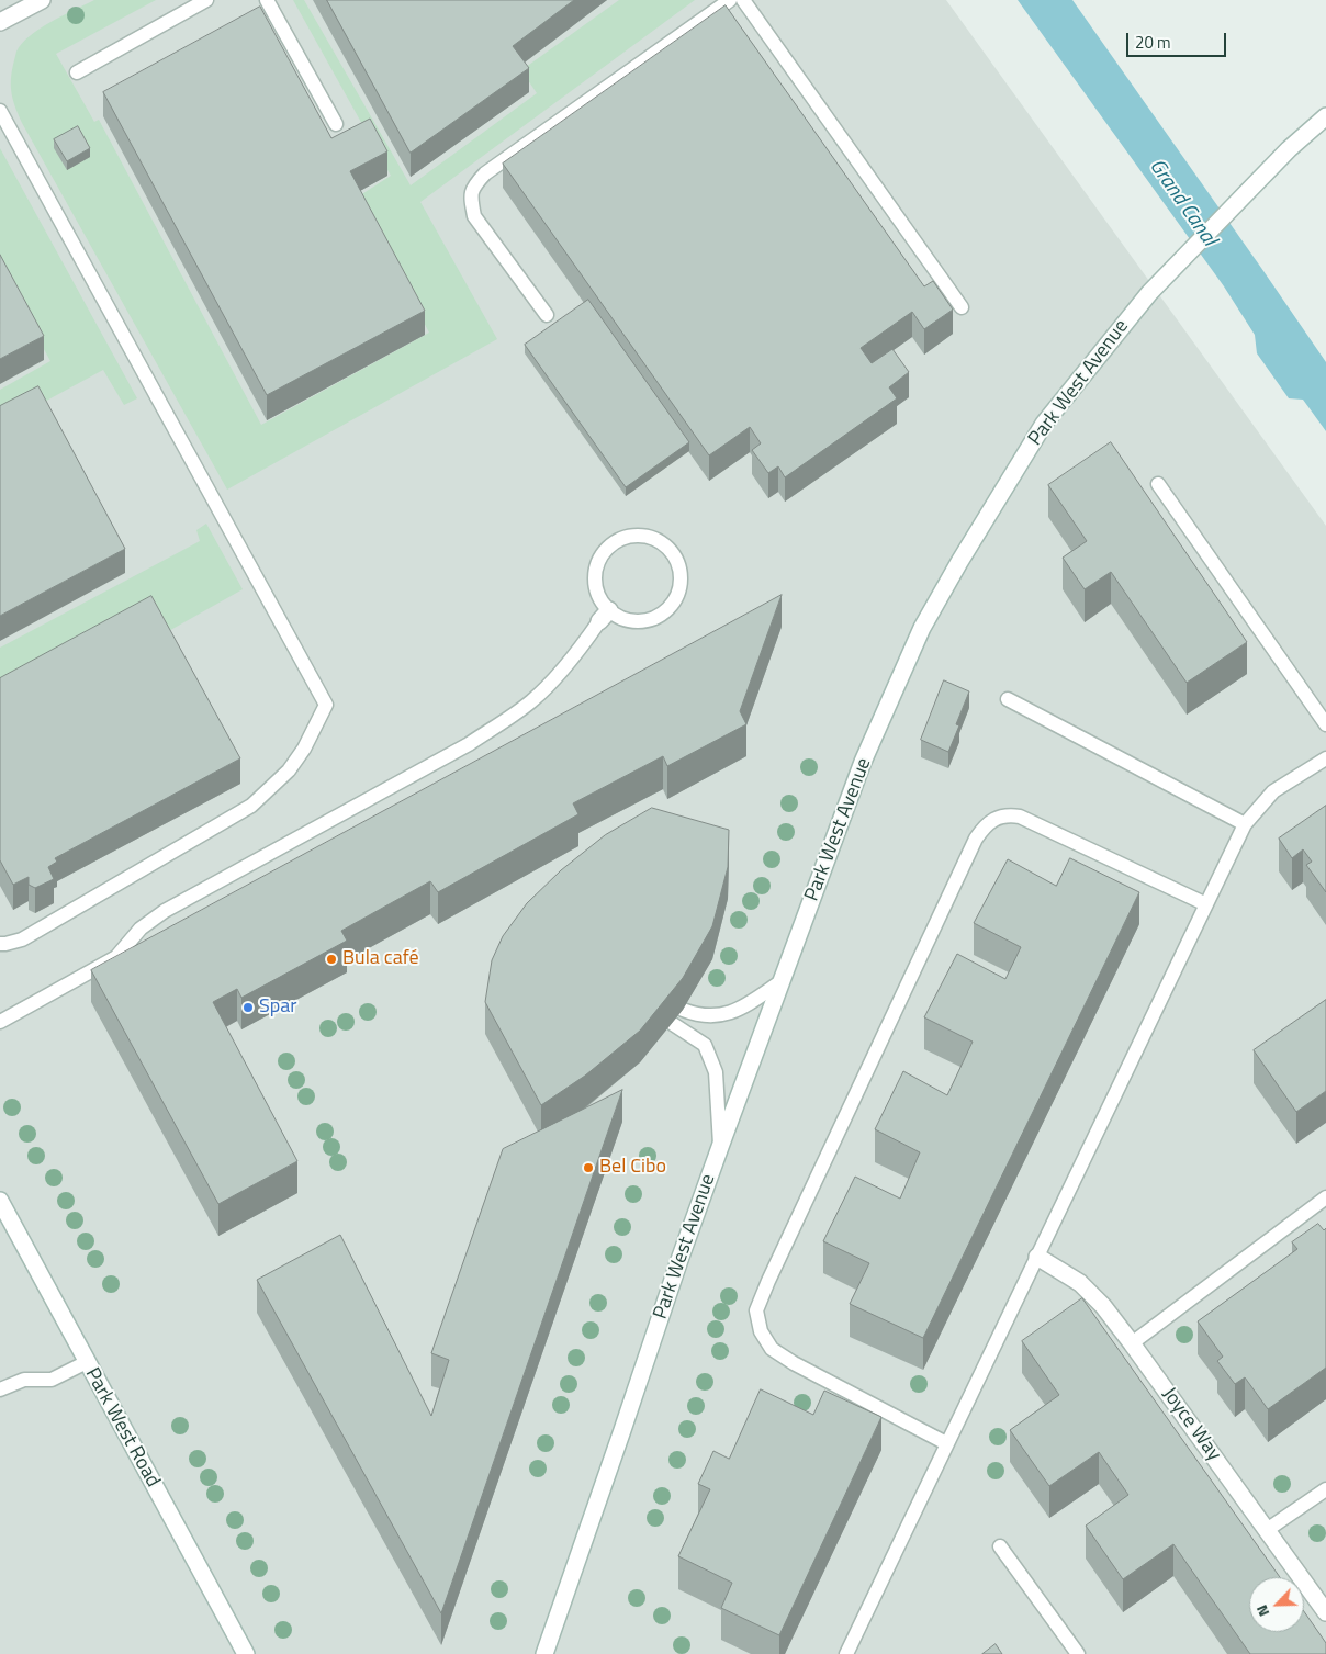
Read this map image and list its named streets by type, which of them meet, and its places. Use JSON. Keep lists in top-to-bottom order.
{
  "streets": {
    "street": ["Park West Avenue", "Joyce Way", "Park West Road"]
  },
  "water": ["Grand Canal"],
  "places": ["Bula café", "Spar", "Bel Cibo"],
  "scale_bar": "20 m",
  "north": "bottom left"
}
